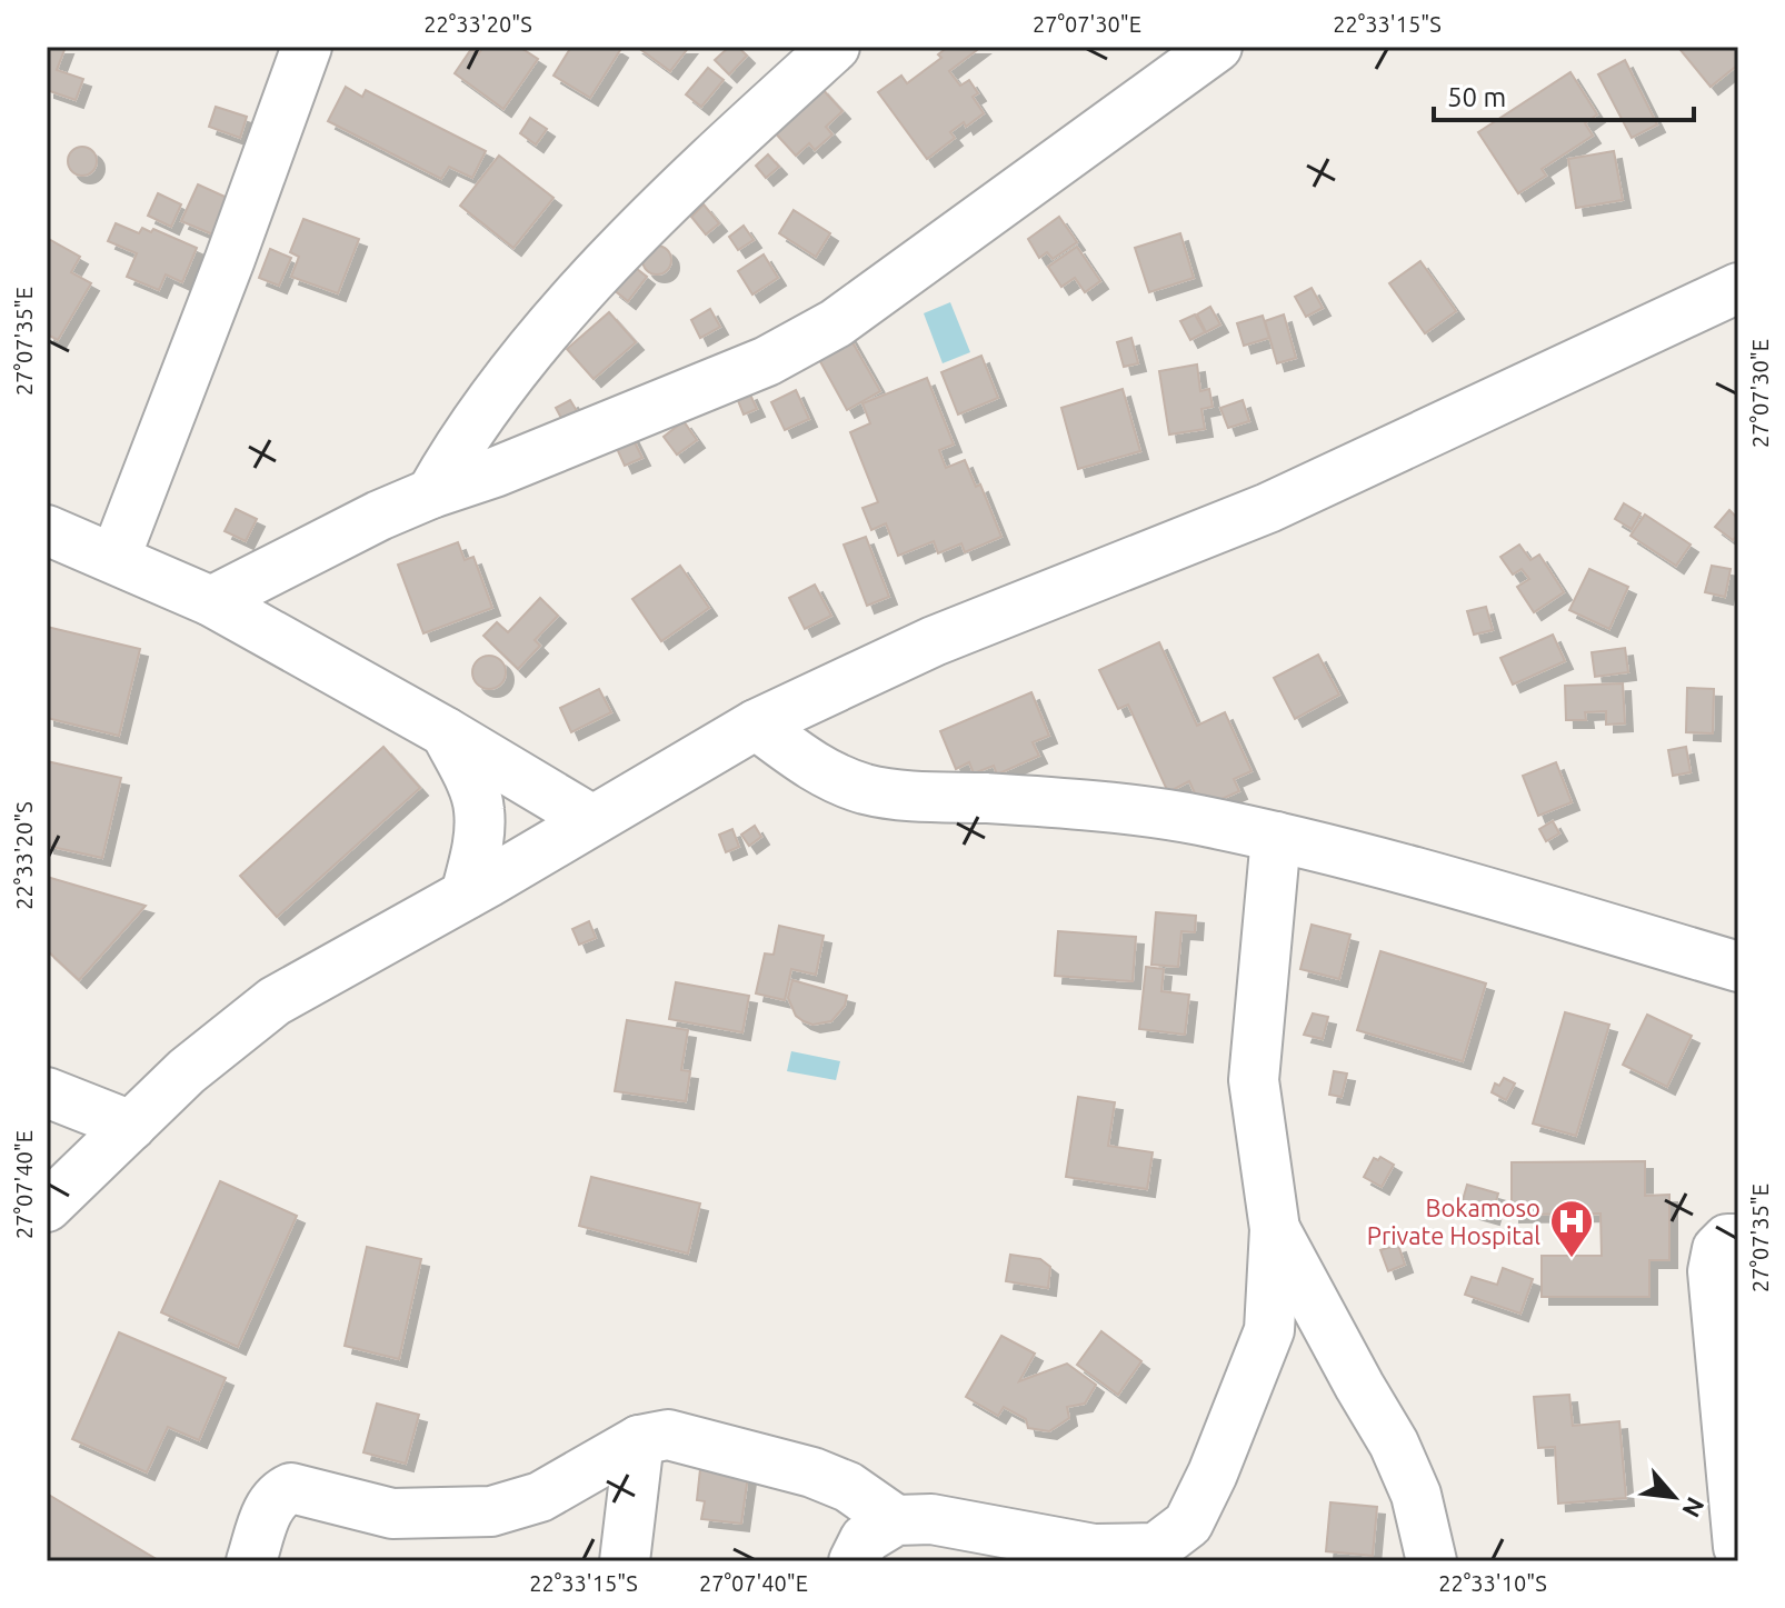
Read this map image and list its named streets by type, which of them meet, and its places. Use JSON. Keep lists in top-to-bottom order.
{
  "places": {
    "hospital": ["Bokamoso Private Hospital"]
  },
  "scale_bar": "50 m",
  "north": "bottom right",
  "coordinates": [
    "22°33'20\"S",
    "27°07'30\"E",
    "22°33'15\"S",
    "27°07'35\"E",
    "27°07'40\"E",
    "22°33'10\"S"
  ]
}
